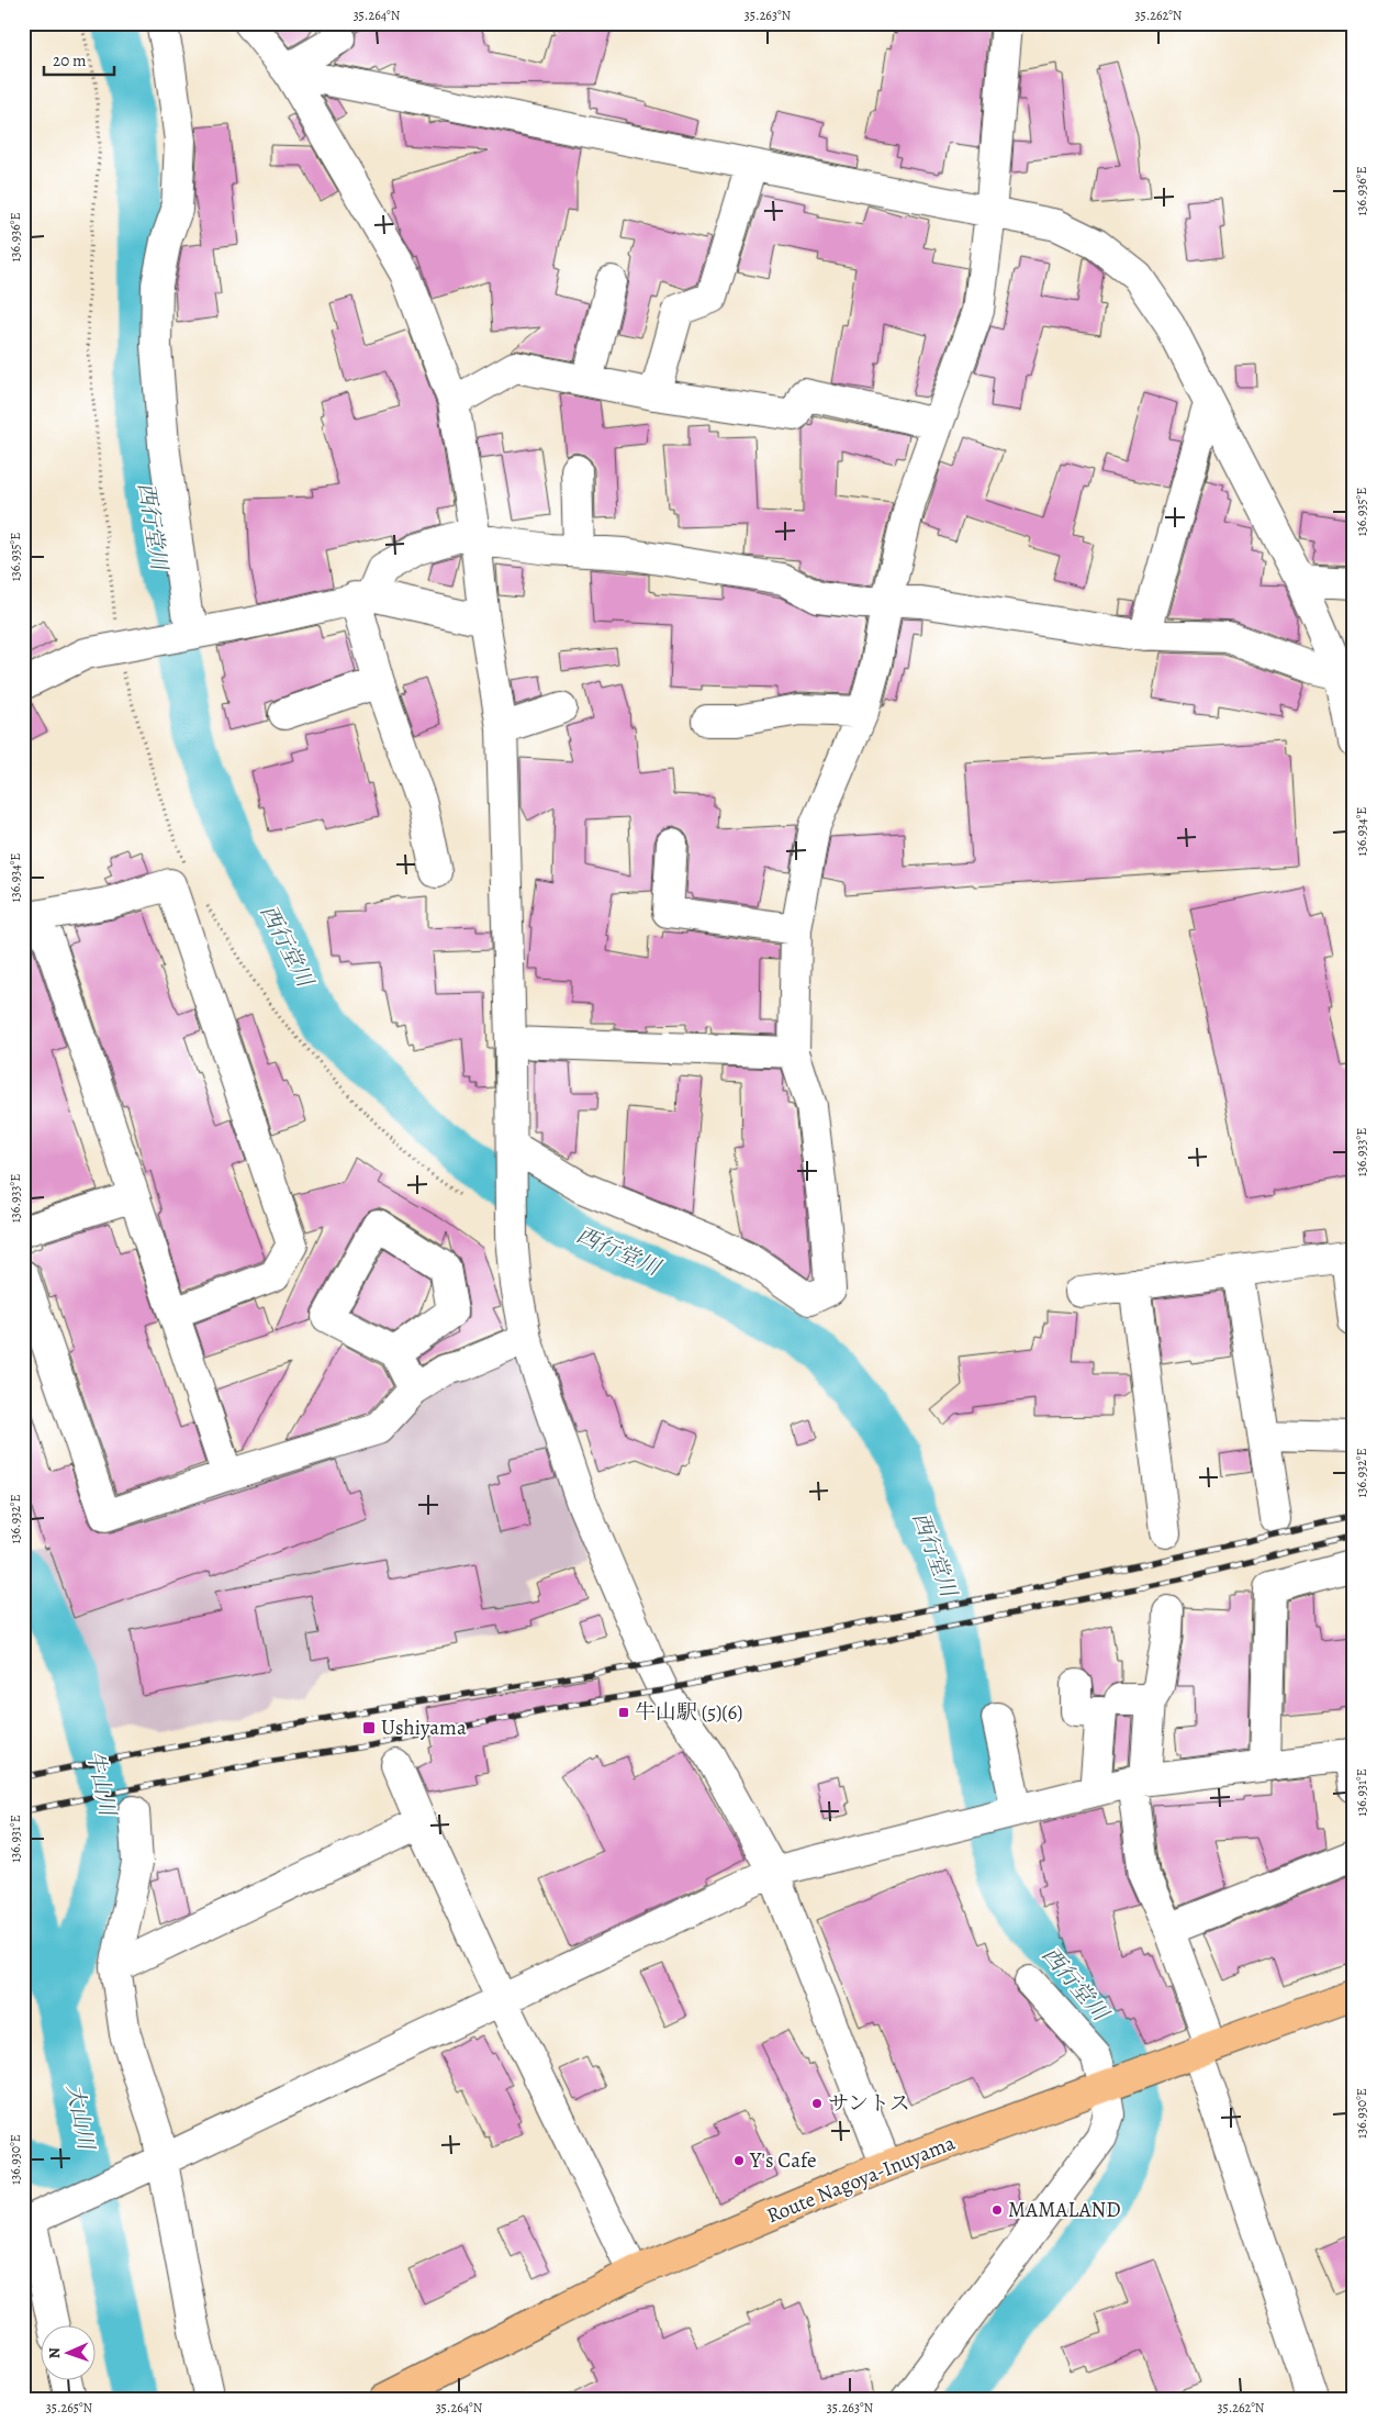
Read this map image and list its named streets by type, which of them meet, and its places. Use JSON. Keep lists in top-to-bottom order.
{
  "streets": {
    "main road": ["Route Nagoya-Inuyama"]
  },
  "water": ["西行堂川", "牛山川", "大山川"],
  "places": {
    "transit": ["牛山駅 (5)(6)", "Ushiyama"],
    "other": ["サントス", "Y's Cafe", "MAMALAND"]
  },
  "scale_bar": "20 m",
  "north": "left",
  "coordinates": [
    "35.264°N",
    "35.263°N",
    "35.262°N",
    "136.936°E",
    "136.935°E",
    "136.934°E",
    "136.933°E",
    "136.932°E",
    "136.931°E",
    "136.930°E",
    "35.265°N"
  ]
}
